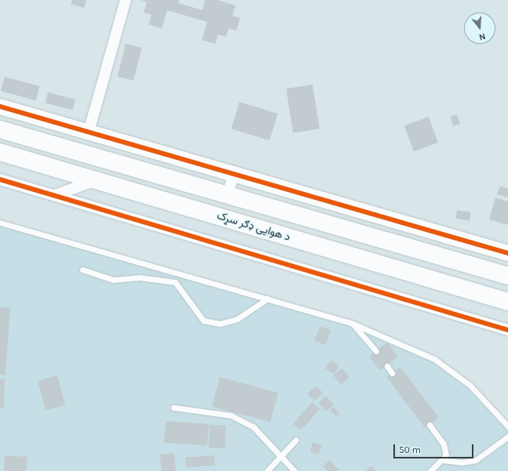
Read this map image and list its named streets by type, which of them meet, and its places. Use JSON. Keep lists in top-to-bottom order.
{
  "streets": {
    "main road": ["د هوایی ډګر سړک"]
  },
  "scale_bar": "50 m",
  "north": "bottom"
}
